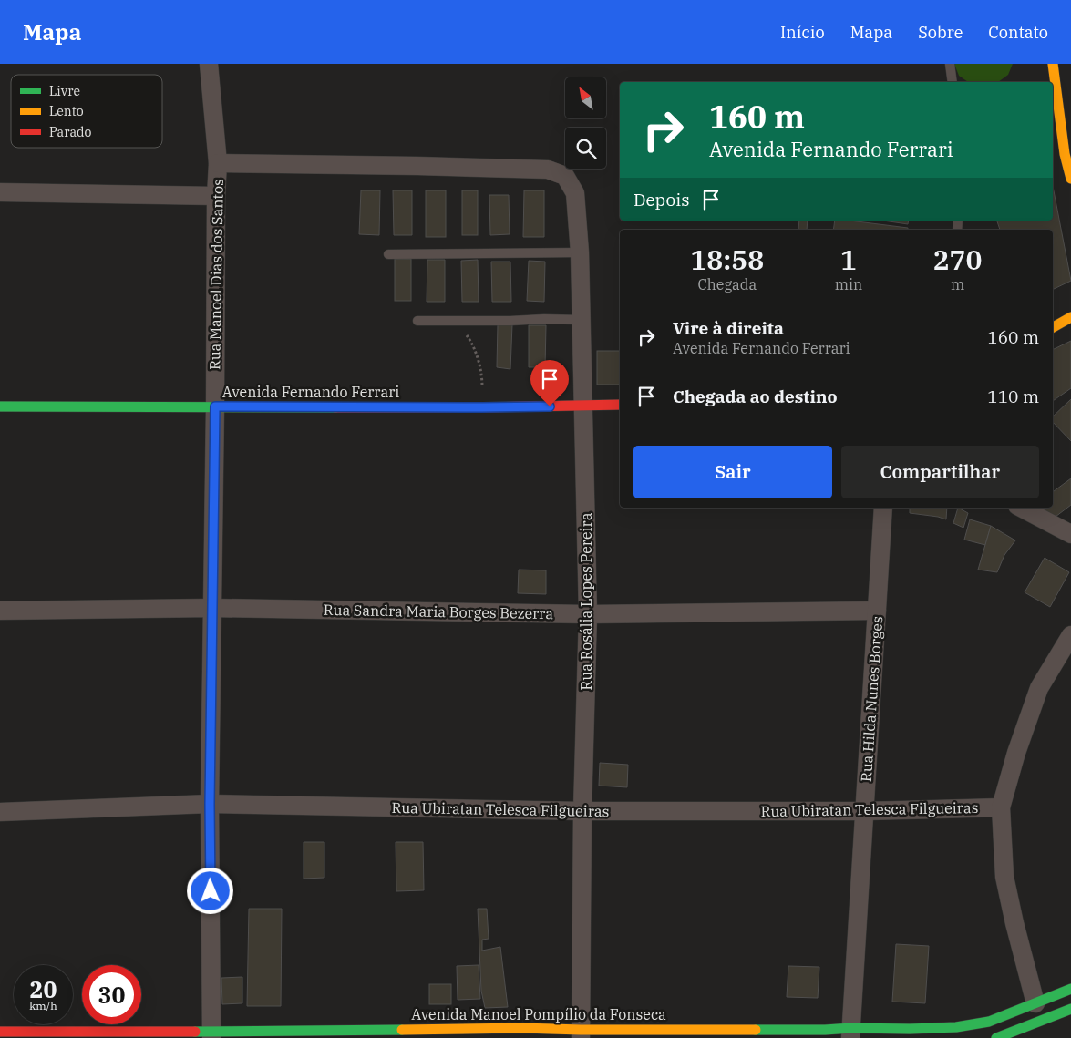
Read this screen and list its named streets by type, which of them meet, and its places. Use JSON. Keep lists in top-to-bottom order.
{
  "streets": {
    "main road": ["Avenida Fernando Ferrari", "Avenida Manoel Pompílio da Fonseca"],
    "street": [
      "Rua Manoel Dias dos Santos",
      "Rua Rosália Lopes Pereira",
      "Rua Sandra Maria Borges Bezerra",
      "Rua Hilda Nunes Borges",
      "Rua Ubiratan Telesca Filgueiras"
    ]
  },
  "crossings": [
    ["Rua Manoel Dias dos Santos", "Avenida Fernando Ferrari"],
    ["Rua Manoel Dias dos Santos", "Rua Rosália Lopes Pereira"],
    ["Rua Manoel Dias dos Santos", "Rua Sandra Maria Borges Bezerra"],
    ["Rua Manoel Dias dos Santos", "Rua Ubiratan Telesca Filgueiras"],
    ["Rua Manoel Dias dos Santos", "Avenida Manoel Pompílio da Fonseca"],
    ["Avenida Fernando Ferrari", "Rua Rosália Lopes Pereira"],
    ["Rua Rosália Lopes Pereira", "Rua Sandra Maria Borges Bezerra"],
    ["Rua Rosália Lopes Pereira", "Rua Ubiratan Telesca Filgueiras"],
    ["Rua Rosália Lopes Pereira", "Avenida Manoel Pompílio da Fonseca"],
    ["Rua Sandra Maria Borges Bezerra", "Rua Hilda Nunes Borges"],
    ["Rua Hilda Nunes Borges", "Rua Ubiratan Telesca Filgueiras"],
    ["Rua Hilda Nunes Borges", "Avenida Manoel Pompílio da Fonseca"]
  ],
  "legend": ["Livre", "Lento", "Parado"],
  "north": "top left",
  "page": {
    "header": "Mapa",
    "nav": [
      "Início",
      "Mapa",
      "Sobre",
      "Contato"
    ],
    "turn": ["160 m", "Avenida Fernando Ferrari"],
    "then": "Depois",
    "eta": [
      "18:58",
      "Chegada",
      "1",
      "min",
      "270",
      "m"
    ],
    "list": [
      {
        "name": "Vire à direita",
        "note": "Avenida Fernando Ferrari",
        "value": "160 m"
      },
      {
        "name": "Chegada ao destino",
        "value": "110 m"
      }
    ],
    "buttons": ["Sair", "Compartilhar"],
    "speed": "20 km/h",
    "limit": "30"
  }
}
